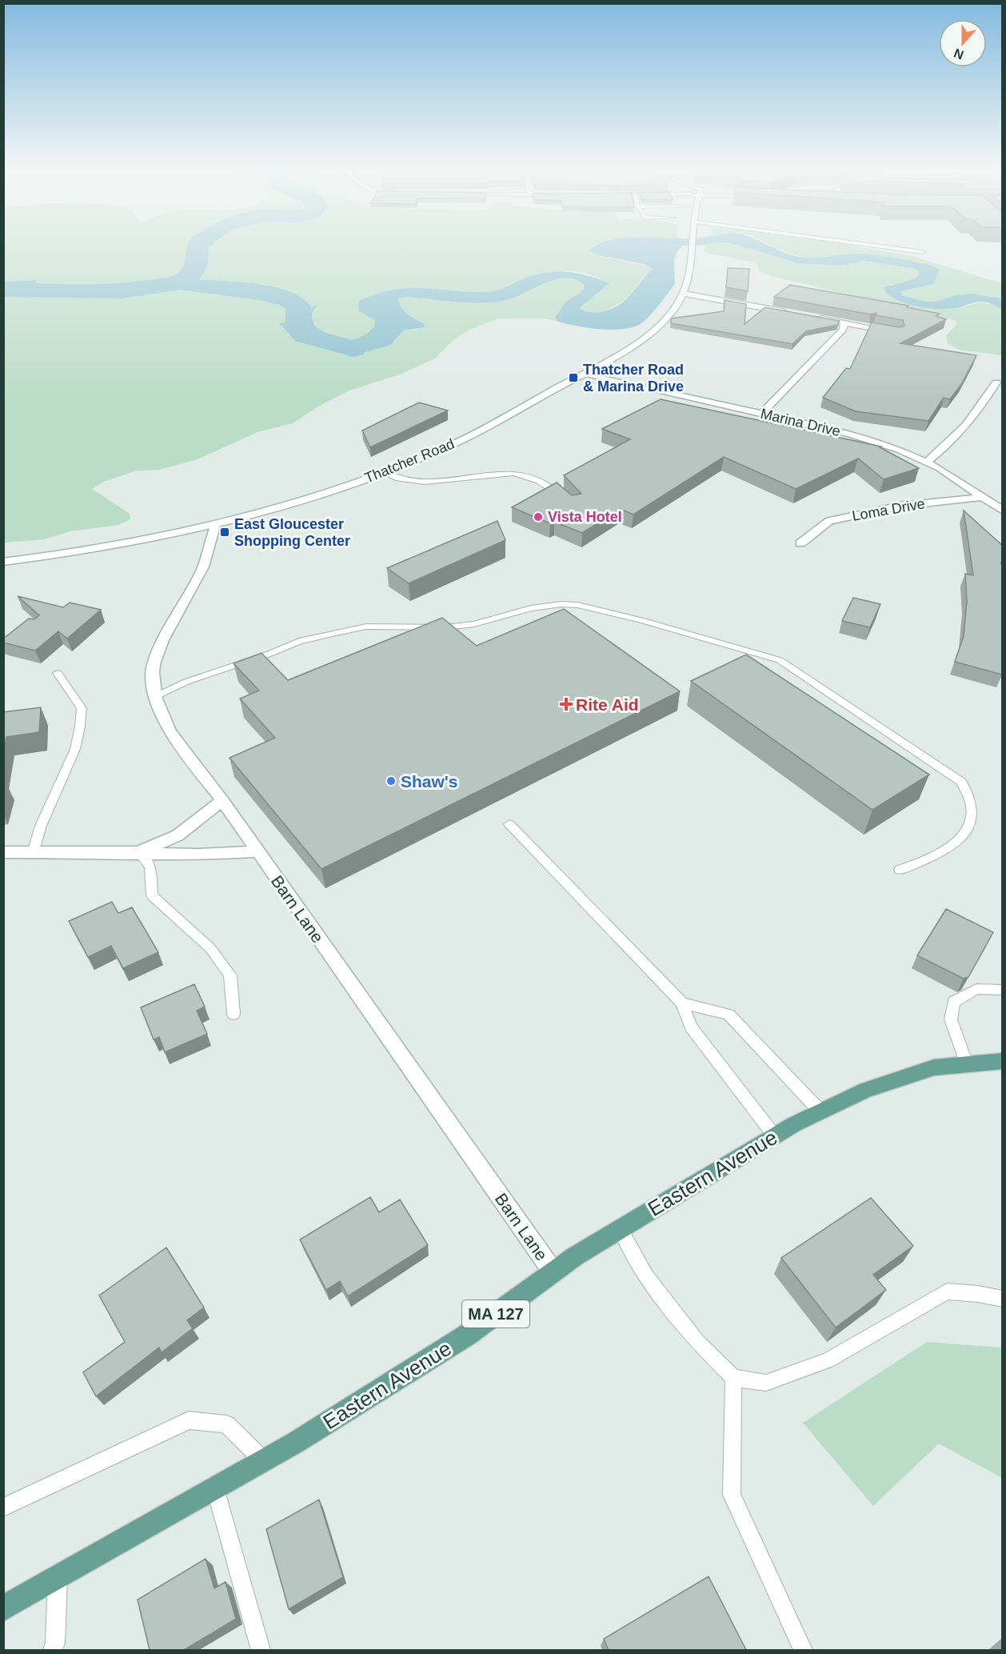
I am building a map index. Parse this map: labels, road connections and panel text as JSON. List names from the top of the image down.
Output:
{
  "streets": {
    "main road": ["Eastern Avenue", "MA 127"],
    "street": [
      "Marina Drive",
      "Thatcher Road",
      "Loma Drive",
      "Barn Lane"
    ]
  },
  "crossings": [
    ["Marina Drive", "Thatcher Road"],
    ["Marina Drive", "Loma Drive"],
    ["Thatcher Road", "Barn Lane"],
    ["Barn Lane", "Eastern Avenue"]
  ],
  "places": {
    "transit": ["Thatcher Road & Marina Drive", "East Gloucester Shopping Center"],
    "other": ["Vista Hotel", "Shaw's"],
    "health": ["Rite Aid"]
  },
  "north": "bottom"
}
